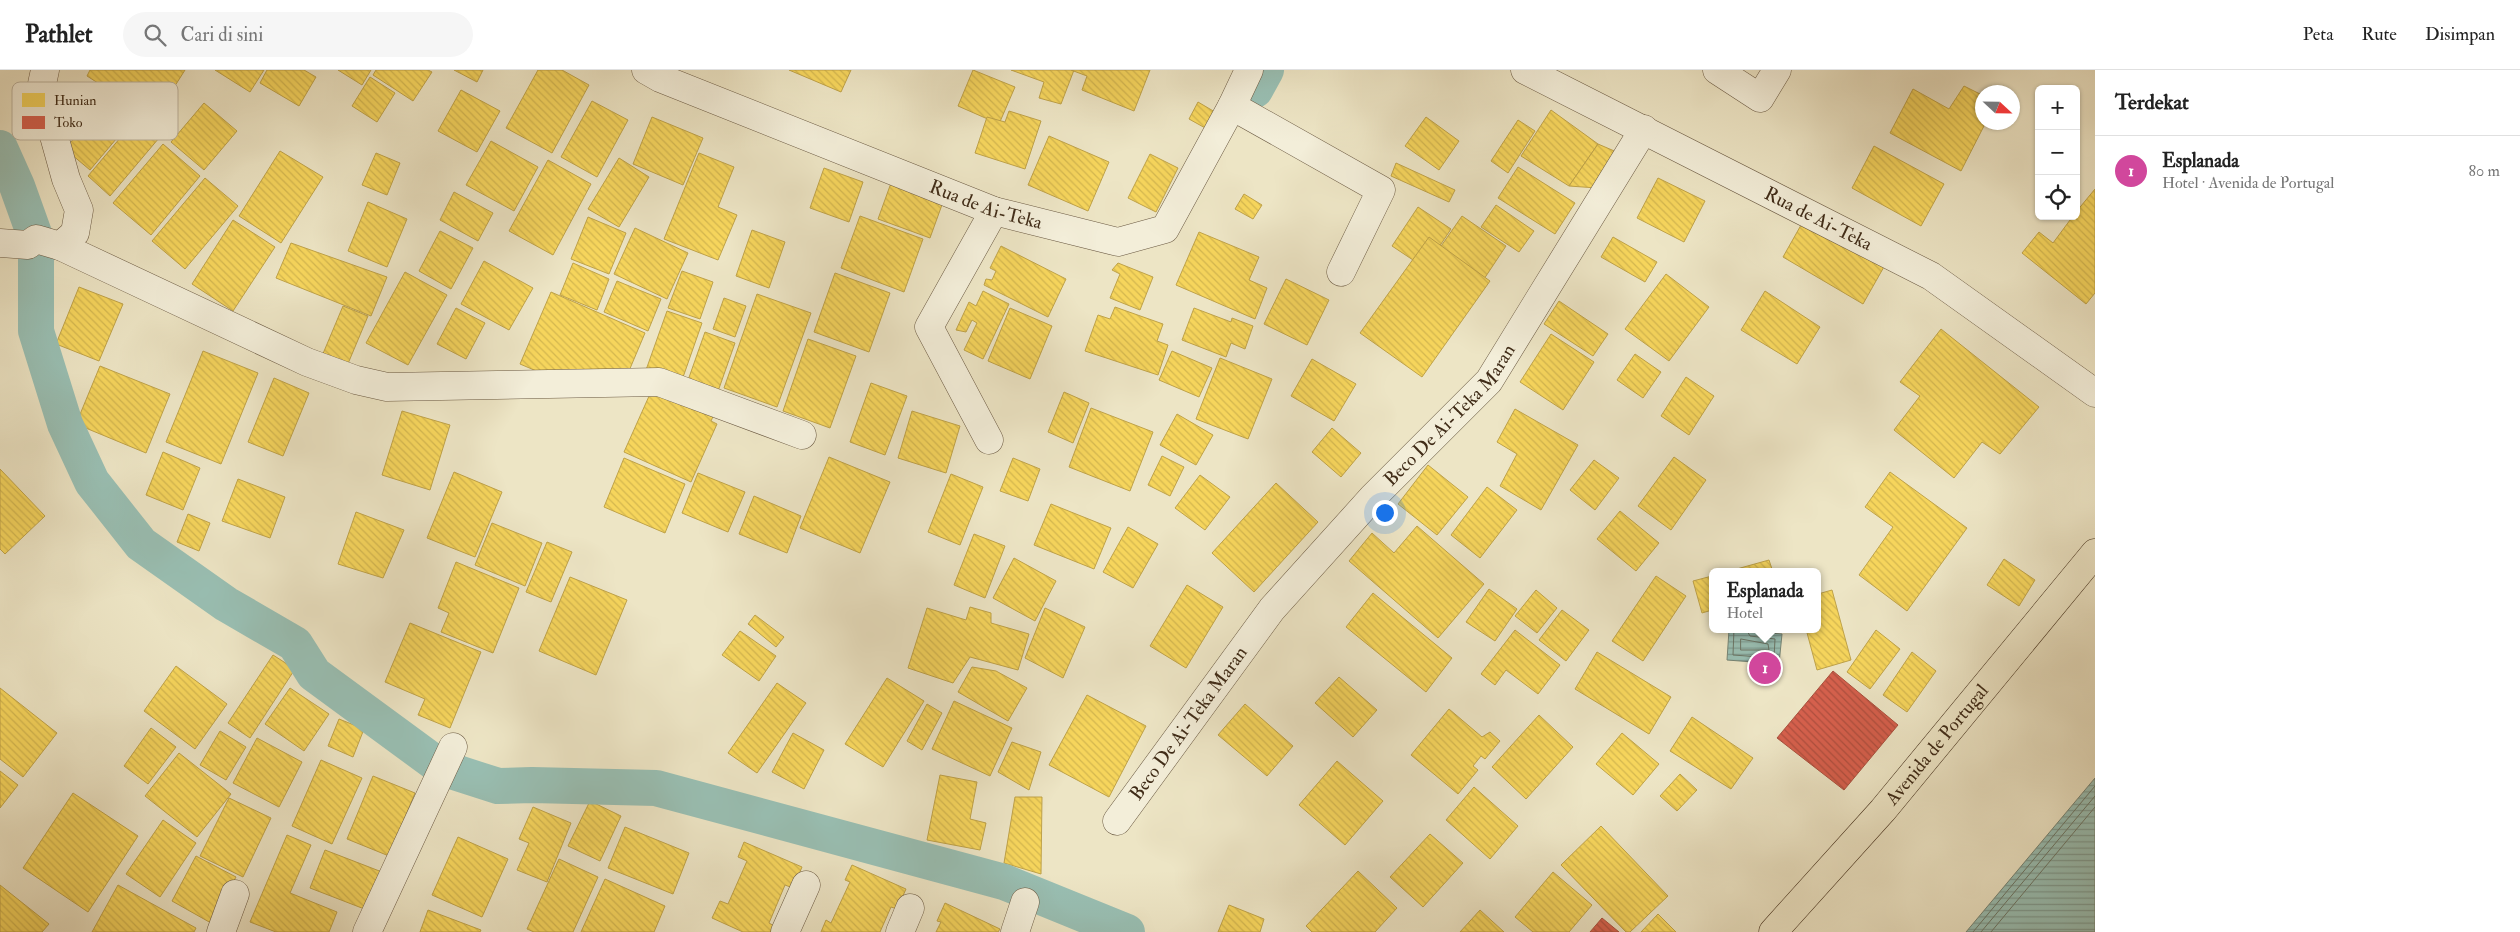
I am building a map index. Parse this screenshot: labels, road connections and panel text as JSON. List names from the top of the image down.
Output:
{
  "streets": {
    "main road": ["Avenida de Portugal"],
    "street": ["Rua de Ai-Teka", "Beco De Ai-Teka Maran"]
  },
  "crossings": [
    ["Rua de Ai-Teka", "Beco De Ai-Teka Maran"]
  ],
  "legend": ["Hunian", "Toko"],
  "north": "right",
  "page": {
    "header": "Pathlet",
    "search": "Cari di sini",
    "nav": ["Peta", "Rute", "Disimpan"],
    "heading": "Terdekat",
    "map_buttons": ["+", "−"],
    "list": [
      {
        "mark": "1",
        "name": "Esplanada",
        "note": "Hotel · Avenida de Portugal",
        "value": "80 m"
      }
    ],
    "popup": ["Esplanada", "Hotel"],
    "pins": "1"
  }
}
